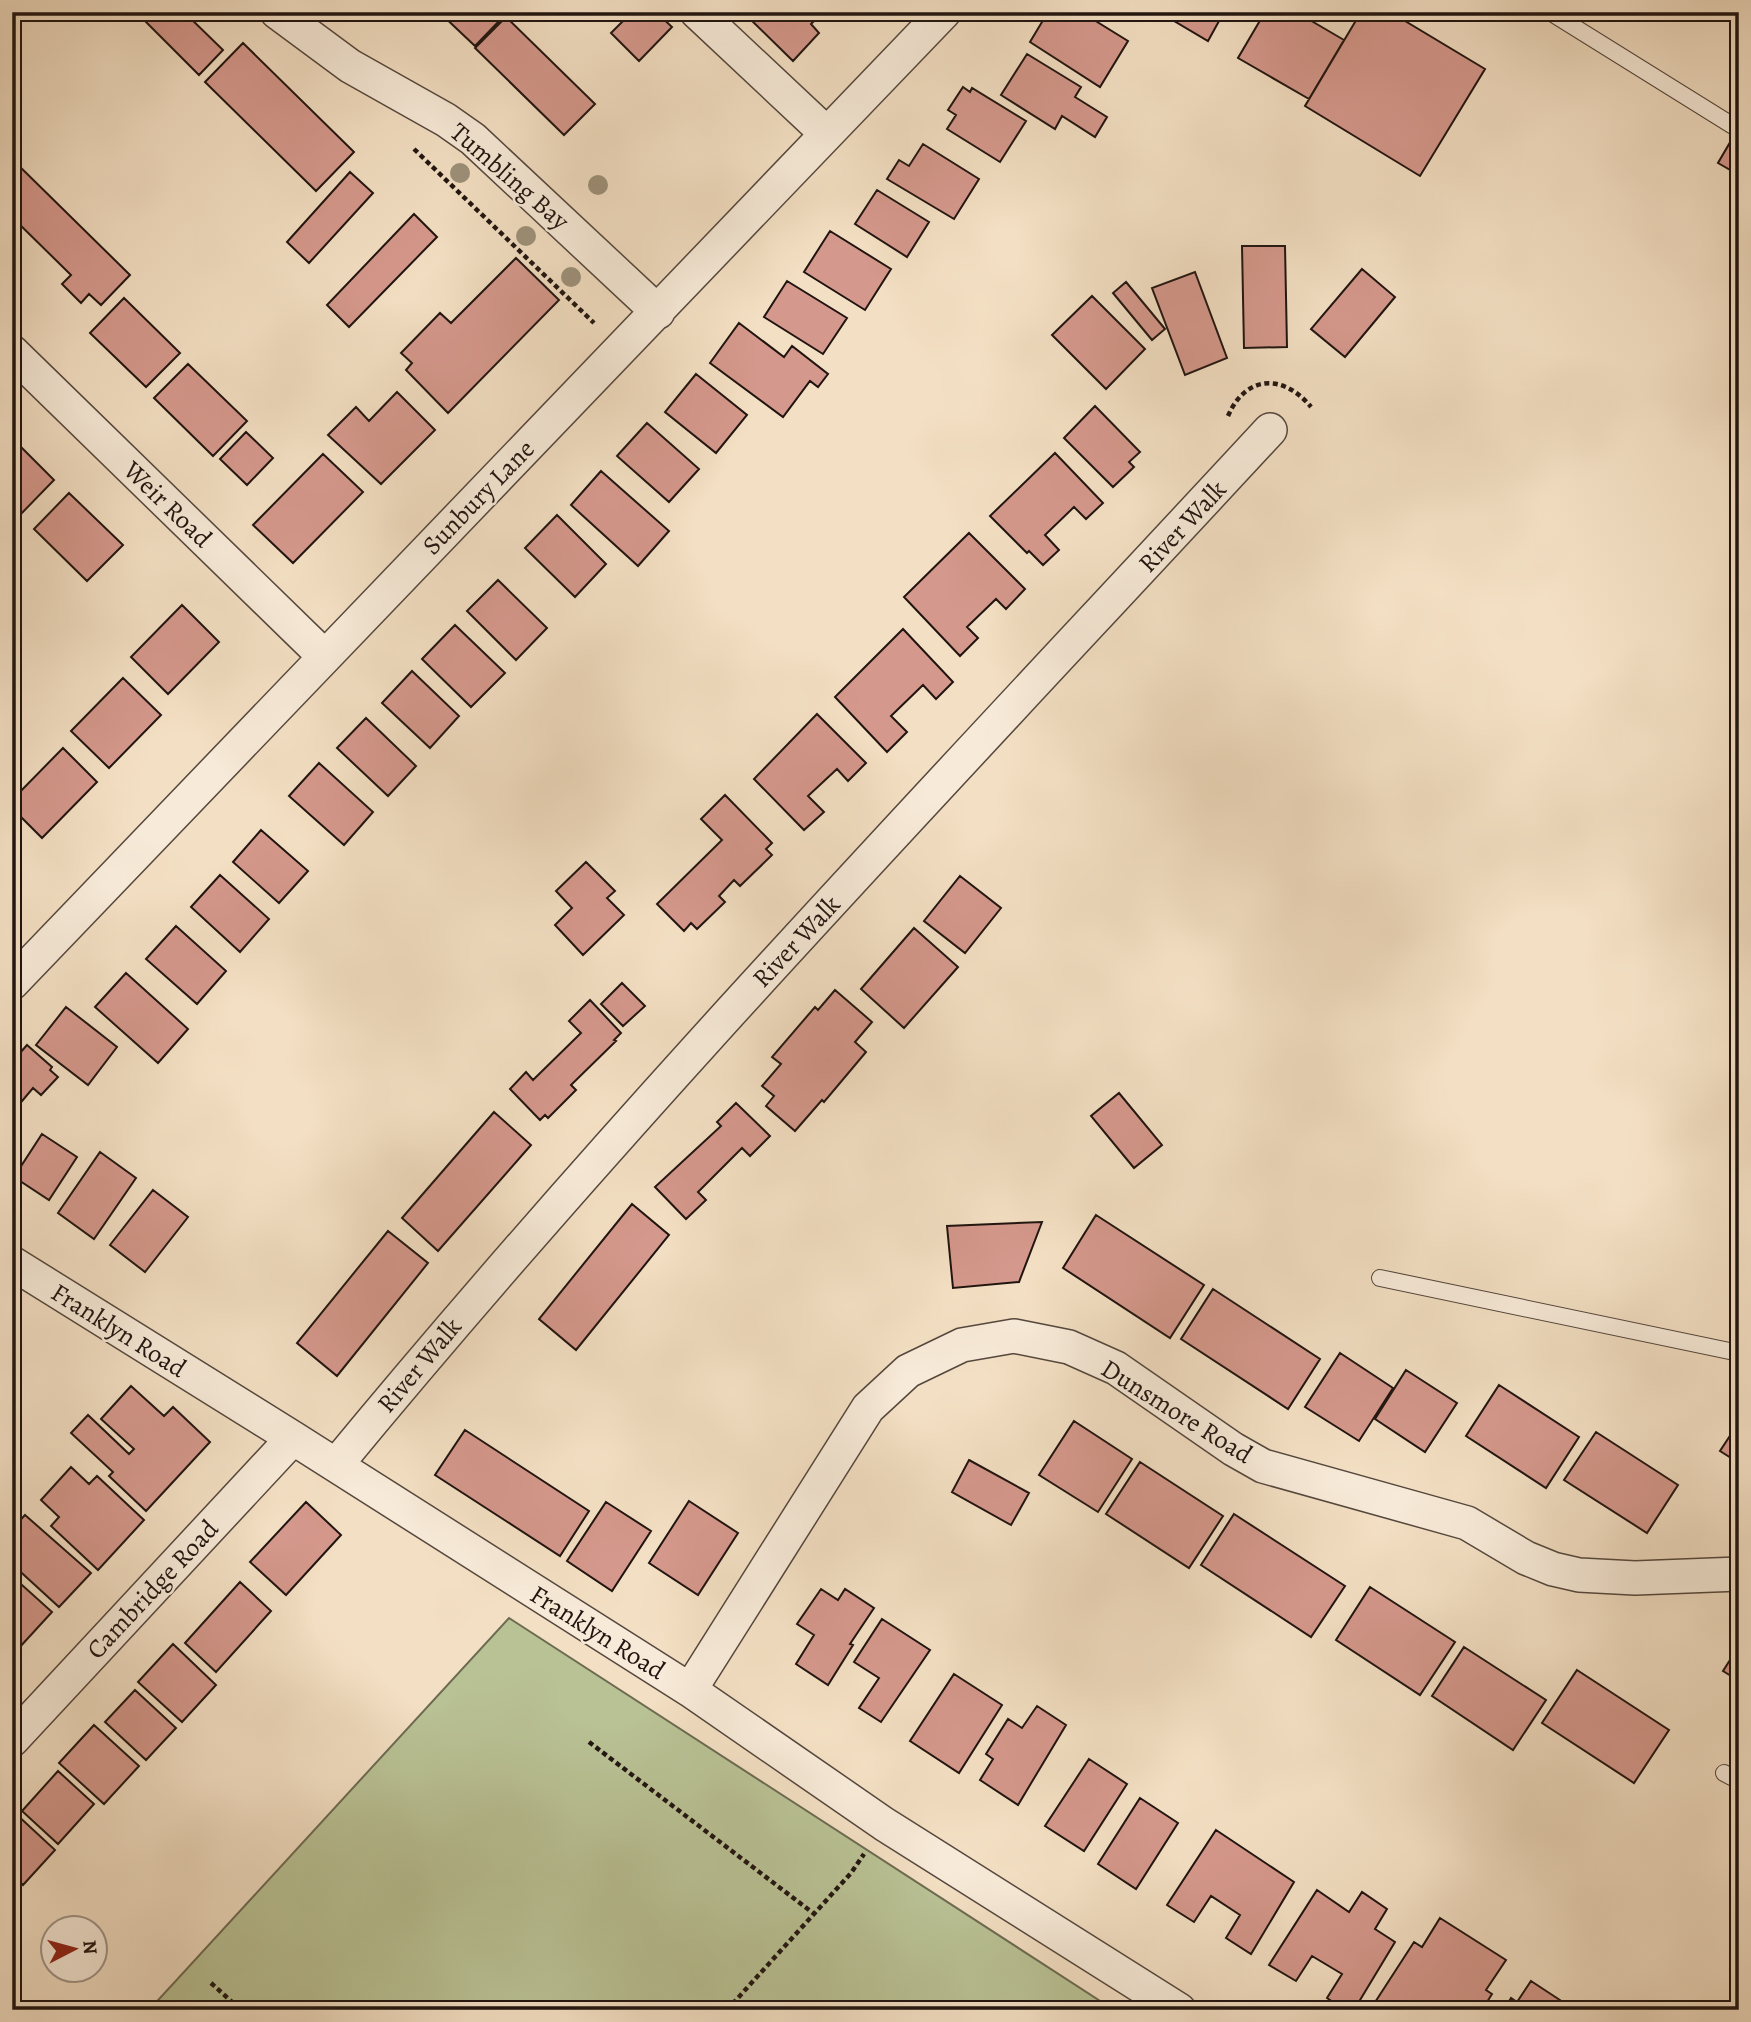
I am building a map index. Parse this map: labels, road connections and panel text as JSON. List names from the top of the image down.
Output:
{
  "streets": {
    "street": [
      "Tumbling Bay",
      "Sunbury Lane",
      "Weir Road",
      "River Walk",
      "Franklyn Road",
      "Dunsmore Road",
      "Cambridge Road"
    ]
  },
  "crossings": [
    ["Tumbling Bay", "Sunbury Lane"],
    ["Sunbury Lane", "Weir Road"],
    ["River Walk", "Franklyn Road"],
    ["Franklyn Road", "Dunsmore Road"],
    ["Franklyn Road", "Cambridge Road"]
  ],
  "north": "right"
}
